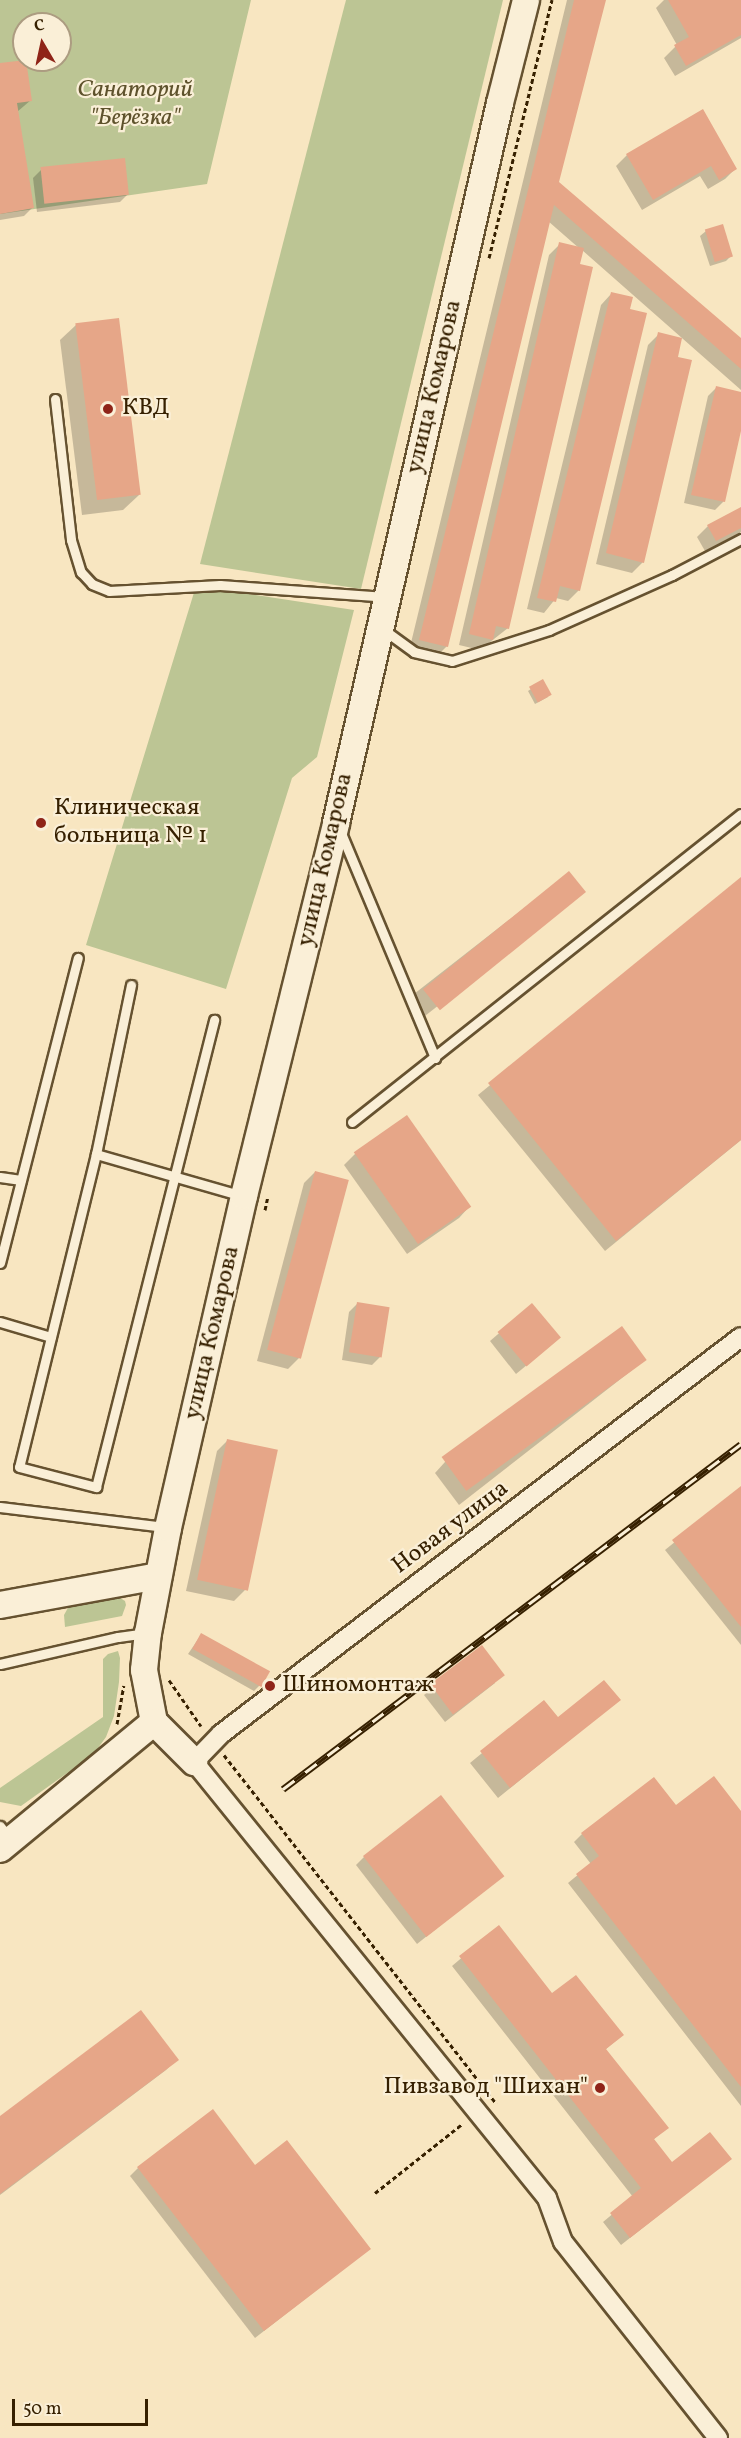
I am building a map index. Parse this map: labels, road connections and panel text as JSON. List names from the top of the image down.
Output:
{
  "streets": {
    "street": ["улица Комарова", "Новая улица"]
  },
  "parks": ["Санаторий \"Берёзка\""],
  "places": [
    "КВД",
    "Клиническая больница № 1",
    "Шиномонтаж",
    "Пивзавод \"Шихан\""
  ],
  "scale_bar": "50 m",
  "north": "top"
}
